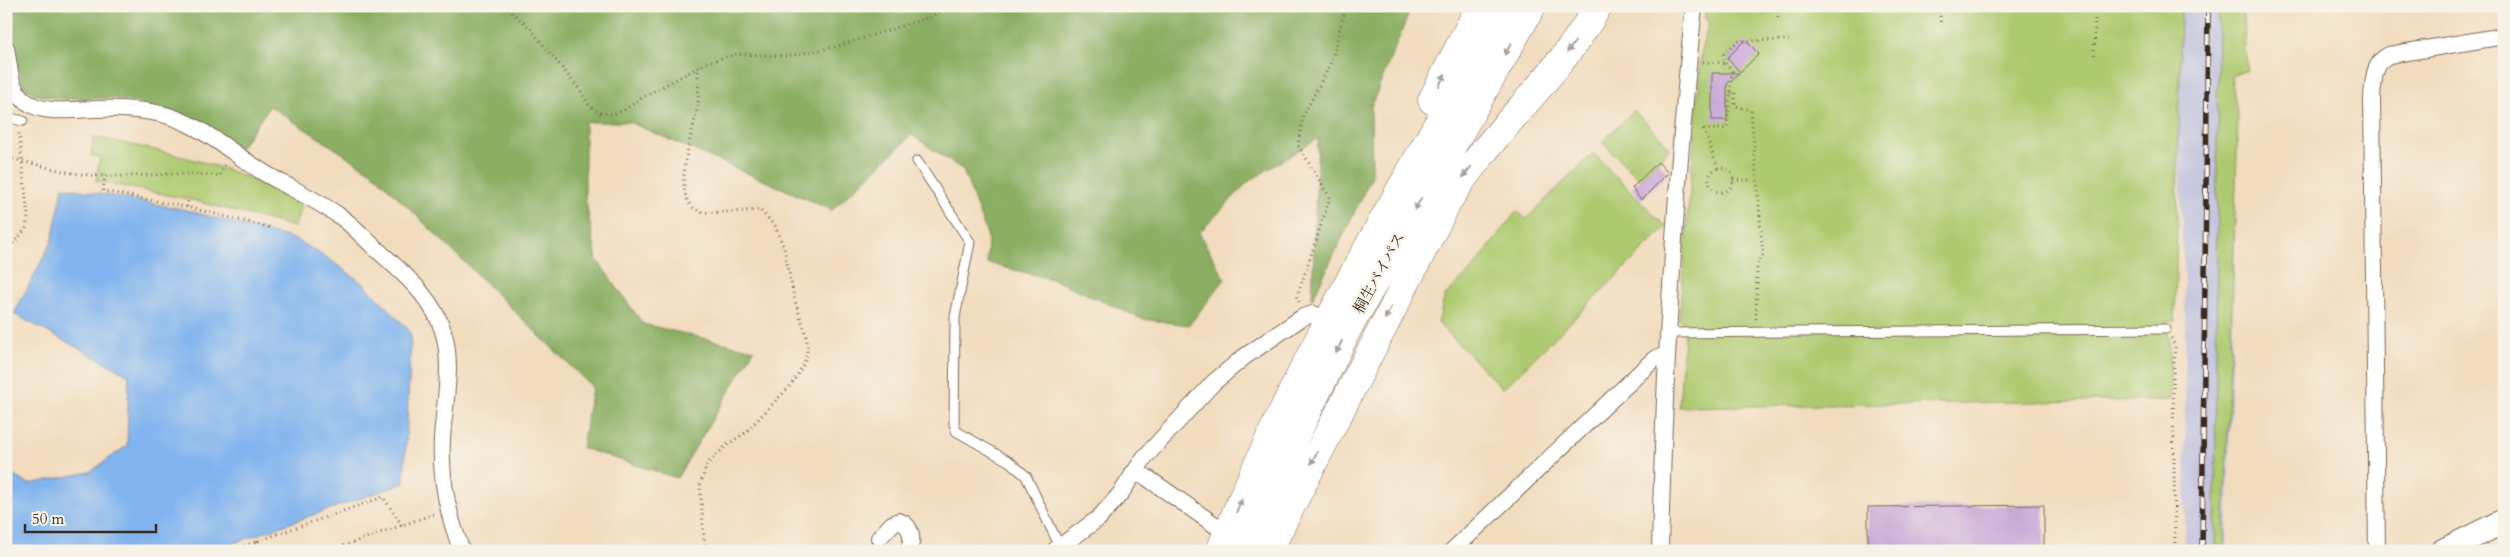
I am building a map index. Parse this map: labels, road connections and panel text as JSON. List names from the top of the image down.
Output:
{
  "streets": {
    "highway": ["桐生バイパス"]
  },
  "scale_bar": "50 m"
}
